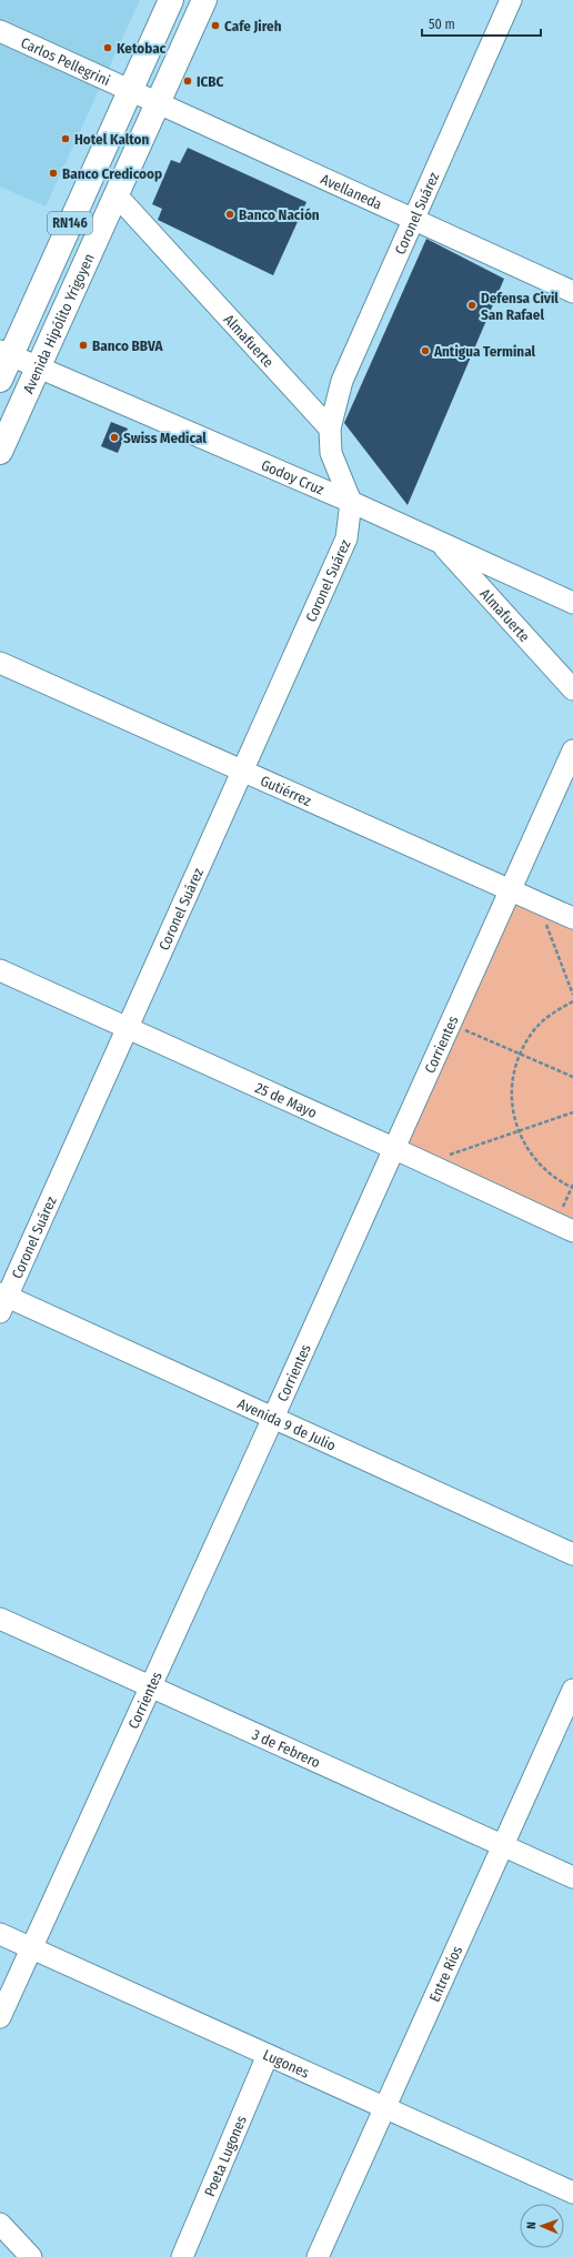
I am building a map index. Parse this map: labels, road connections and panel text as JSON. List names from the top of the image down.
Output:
{
  "streets": {
    "highway": ["RN146", "Avenida Hipólito Yrigoyen"],
    "street": [
      "Carlos Pellegrini",
      "Avellaneda",
      "Coronel Suárez",
      "Almafuerte",
      "Godoy Cruz",
      "Gutiérrez",
      "Corrientes",
      "25 de Mayo",
      "Avenida 9 de Julio",
      "3 de Febrero",
      "Entre Ríos",
      "Lugones",
      "Poeta Lugones"
    ]
  },
  "crossings": [
    ["Carlos Pellegrini", "Avellaneda"],
    ["Carlos Pellegrini", "Avenida Hipólito Yrigoyen"],
    ["Avellaneda", "Coronel Suárez"],
    ["Avellaneda", "Avenida Hipólito Yrigoyen"],
    ["Coronel Suárez", "Almafuerte"],
    ["Coronel Suárez", "Godoy Cruz"],
    ["Coronel Suárez", "Gutiérrez"],
    ["Coronel Suárez", "25 de Mayo"],
    ["Coronel Suárez", "Avenida 9 de Julio"],
    ["Avenida Hipólito Yrigoyen", "Almafuerte"],
    ["Avenida Hipólito Yrigoyen", "Godoy Cruz"],
    ["Almafuerte", "Godoy Cruz"],
    ["Gutiérrez", "Corrientes"],
    ["Corrientes", "25 de Mayo"],
    ["Corrientes", "Avenida 9 de Julio"],
    ["Corrientes", "3 de Febrero"],
    ["Corrientes", "Lugones"],
    ["3 de Febrero", "Entre Ríos"],
    ["Entre Ríos", "Lugones"],
    ["Lugones", "Poeta Lugones"]
  ],
  "places": [
    "Cafe Jireh",
    "Ketobac",
    "ICBC",
    "Hotel Kalton",
    "Banco Credicoop",
    "Banco Nación",
    "Defensa Civil San Rafael",
    "Banco BBVA",
    "Antigua Terminal",
    "Swiss Medical"
  ],
  "scale_bar": "50 m",
  "north": "left"
}
